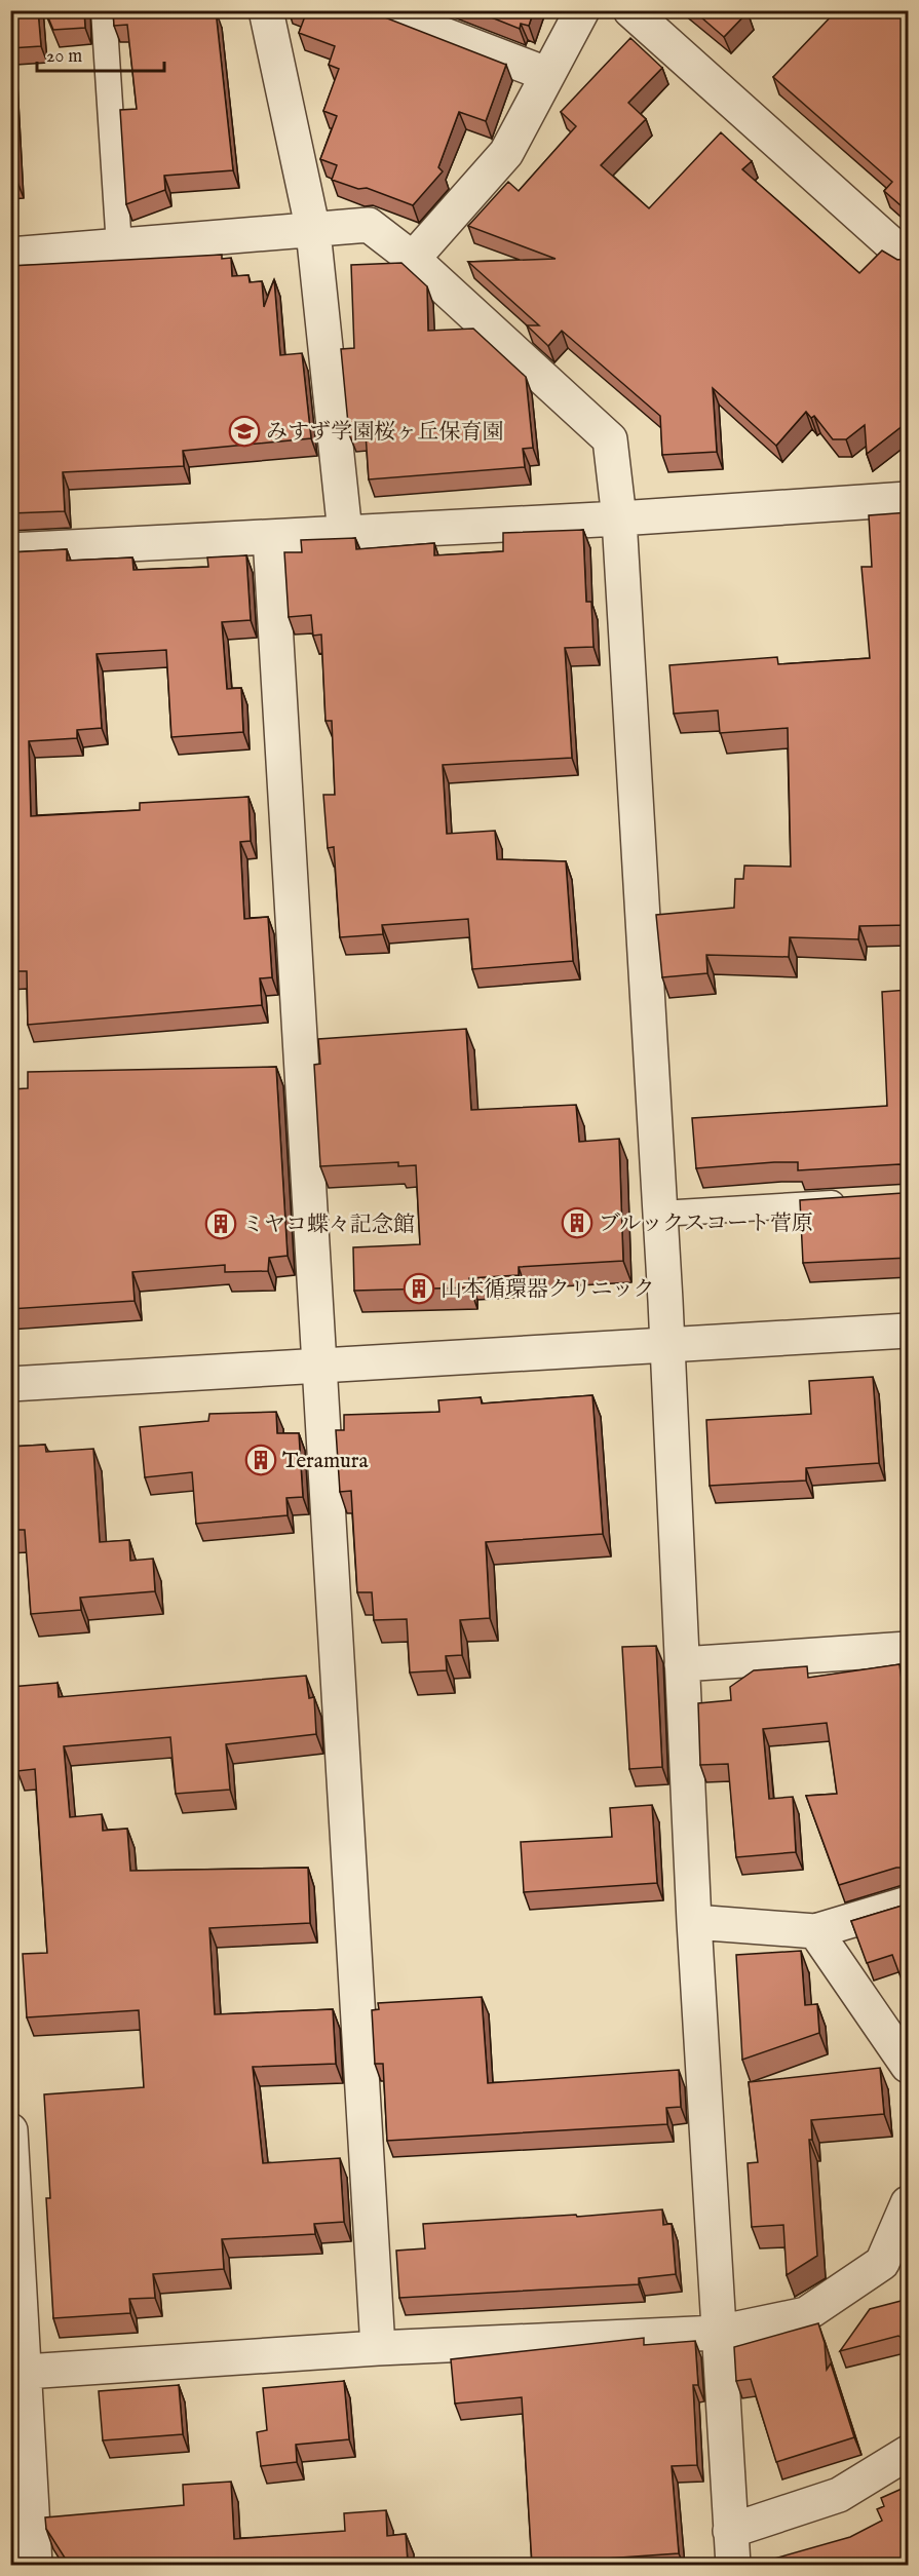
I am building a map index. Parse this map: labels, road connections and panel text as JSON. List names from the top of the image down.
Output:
{
  "places": {
    "school or university": ["みすず学園桜ヶ丘保育園"],
    "building": [
      "ブルックスコート菅原",
      "ミヤコ蝶々記念館",
      "山本循環器クリニック",
      "Teramura"
    ]
  },
  "scale_bar": "20 m"
}
